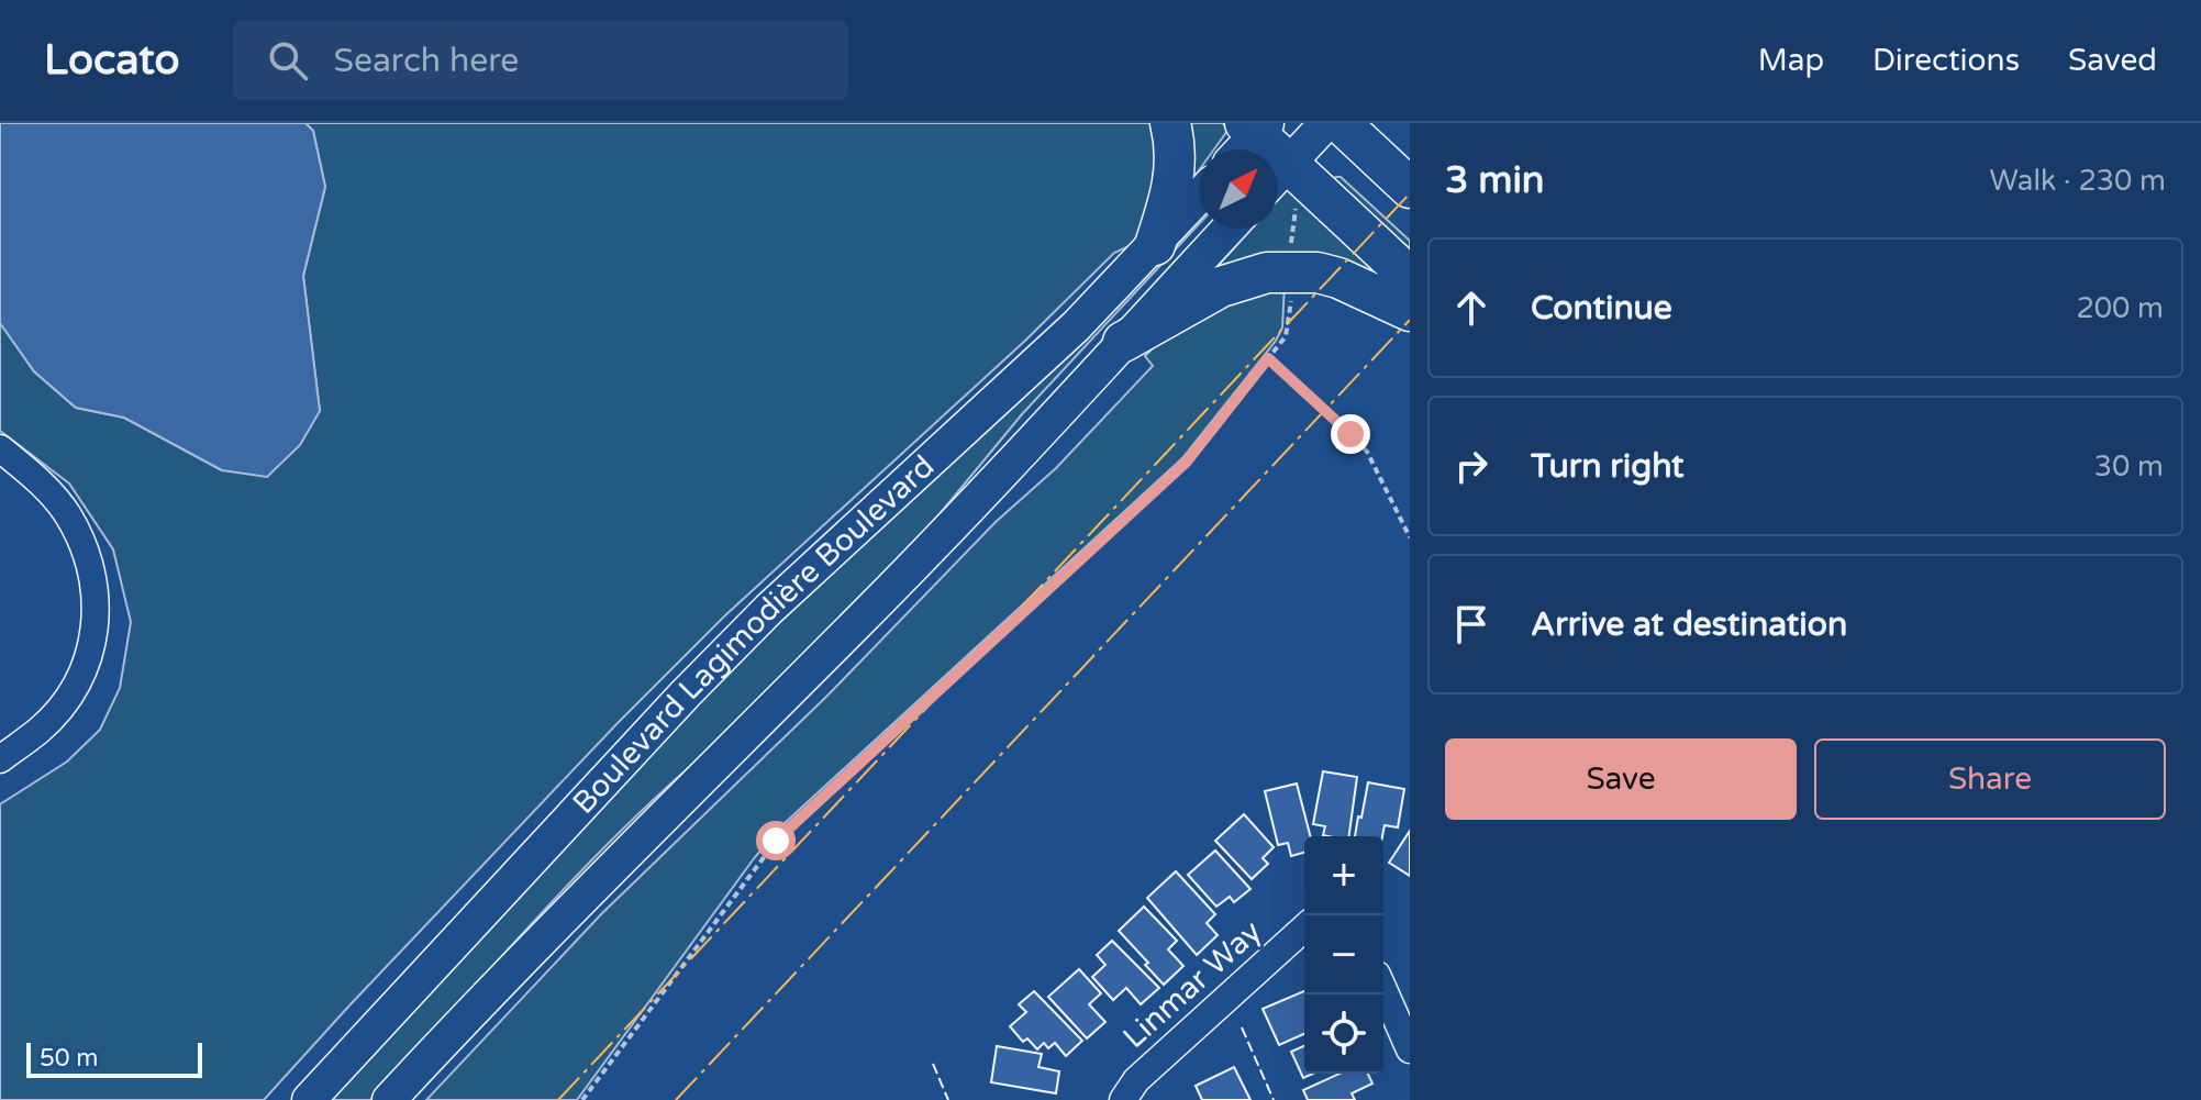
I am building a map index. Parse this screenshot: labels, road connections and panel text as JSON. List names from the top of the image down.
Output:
{
  "streets": {
    "main road": ["Boulevard Lagimodière Boulevard"],
    "street": ["Linmar Way"]
  },
  "scale_bar": "50 m",
  "north": "top right",
  "page": {
    "header": "Locato",
    "search": "Search here",
    "nav": ["Map", "Directions", "Saved"],
    "heading": ["3 min", "Walk · 230 m"],
    "list": [
      ["Continue", "200 m"],
      ["Turn right", "30 m"],
      "Arrive at destination"
    ],
    "buttons": ["Save", "Share"],
    "map_buttons": ["+", "−"],
    "scale": "50 m"
  }
}
